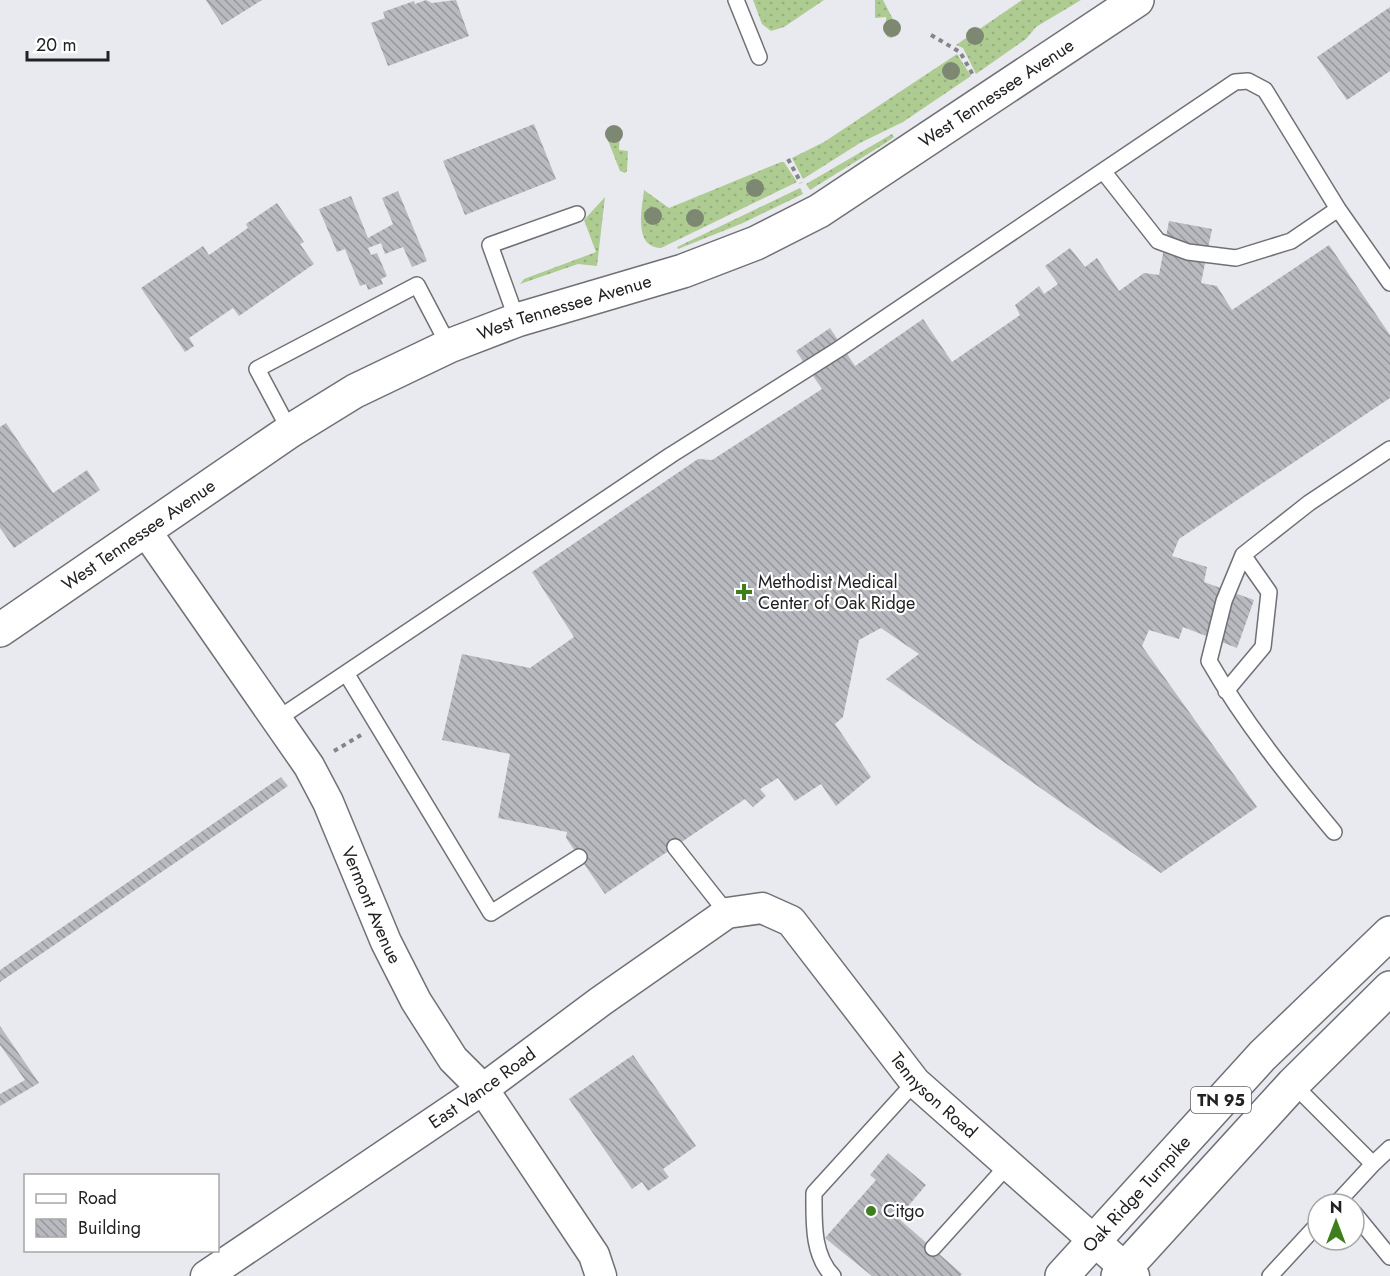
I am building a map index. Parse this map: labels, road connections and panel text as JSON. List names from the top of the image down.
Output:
{
  "streets": {
    "main road": ["West Tennessee Avenue", "TN 95", "Oak Ridge Turnpike"],
    "street": ["Vermont Avenue", "East Vance Road", "Tennyson Road"]
  },
  "crossings": [
    ["West Tennessee Avenue", "Vermont Avenue"],
    ["Vermont Avenue", "East Vance Road"],
    ["East Vance Road", "Tennyson Road"],
    ["Tennyson Road", "TN 95"],
    ["Tennyson Road", "Oak Ridge Turnpike"]
  ],
  "places": {
    "health": ["Methodist Medical Center of Oak Ridge"],
    "other": ["Citgo"]
  },
  "legend": ["Road", "Building"],
  "scale_bar": "20 m",
  "north": "top"
}
